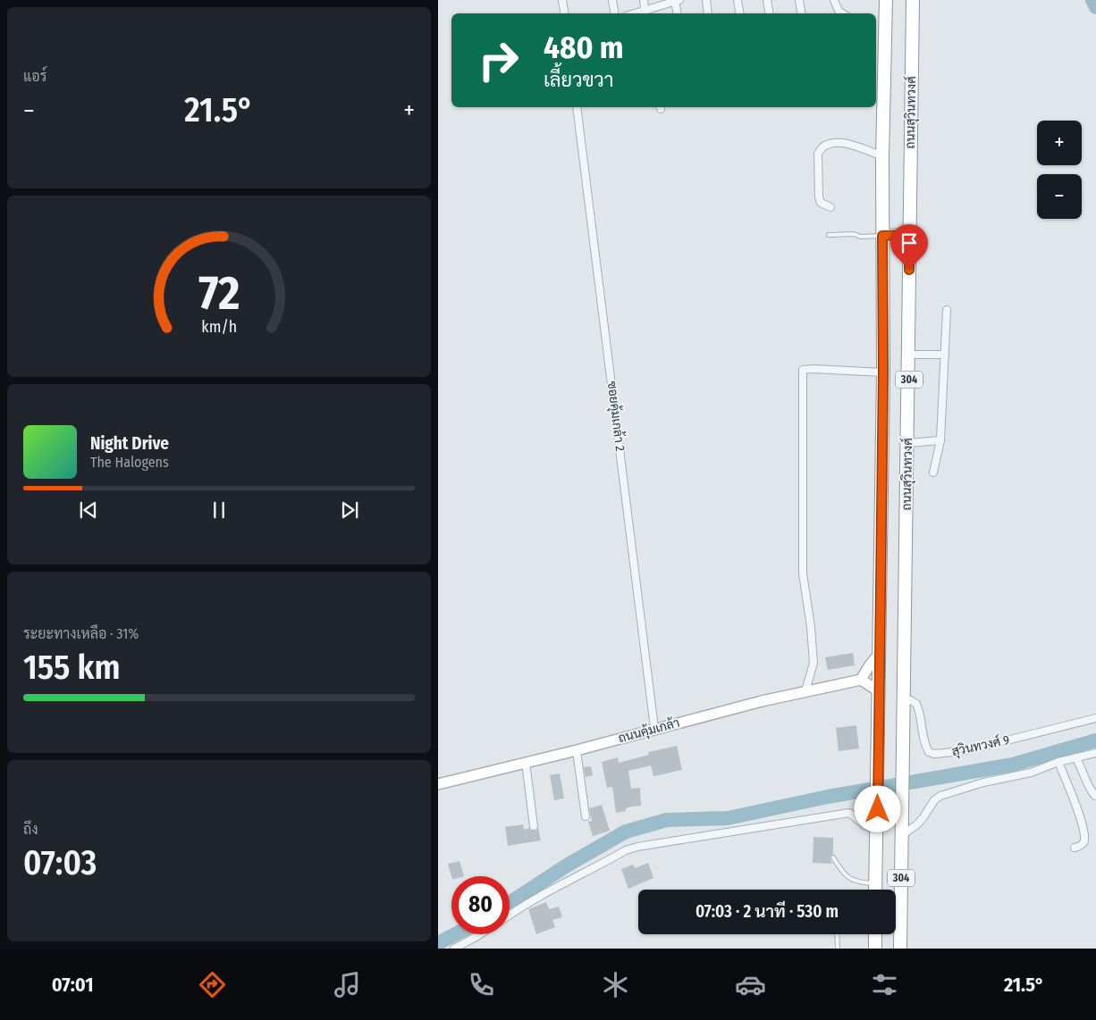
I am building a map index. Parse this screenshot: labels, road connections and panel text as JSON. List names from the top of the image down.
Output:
{
  "streets": {
    "highway": ["ถนนสุวินทวงศ์", "304"],
    "main road": ["ถนนคุ้มเกล้า"],
    "street": ["ซอยคุ้มเกล้า 2", "สุวินทวงศ์ 9"]
  },
  "crossings": [
    ["ถนนสุวินทวงศ์", "สุวินทวงศ์ 9"],
    ["ซอยคุ้มเกล้า 2", "ถนนคุ้มเกล้า"]
  ],
  "page": {
    "tile": [
      "แอร์",
      ["ระยะทางเหลือ · 31%", "155 km"],
      ["ถึง", "07:03"]
    ],
    "turn": ["480 m", "เลี้ยวขวา"],
    "heat": ["−", "21.5°", "+"],
    "map_buttons": ["+", "−"],
    "song": ["Night Drive", "The Halogens"],
    "limit": "80",
    "trip": "07:03 · 2 นาที · 530 m",
    "tabs": ["07:01", "21.5°"],
    "gauge": ["72", "km/h"]
  }
}
